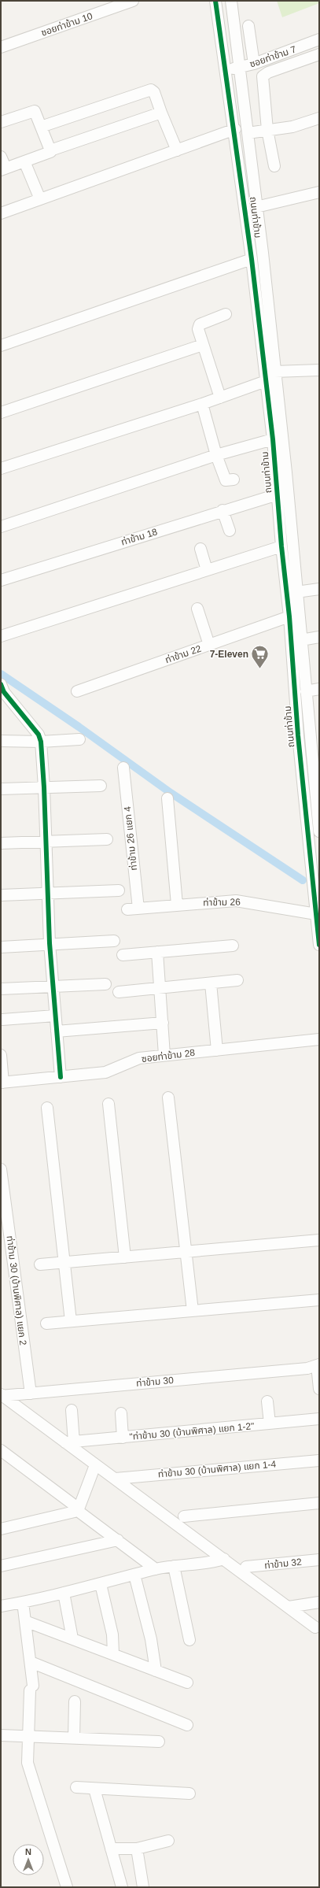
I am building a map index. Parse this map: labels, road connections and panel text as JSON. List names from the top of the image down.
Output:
{
  "streets": {
    "street": [
      "ซอยท่าข้าม 10",
      "ซอยท่าข้าม 7",
      "ถนนท่าข้าม",
      "ท่าข้าม 18",
      "ท่าข้าม 22",
      "ท่าข้าม 26 แยก 4",
      "ท่าข้าม 26",
      "ซอยท่าข้าม 28",
      "ท่าข้าม 30 (บ้านพิศาล) แยก 2",
      "ท่าข้าม 30",
      "\"ท่าข้าม 30 (บ้านพิศาล) แยก 1-2\"",
      "ท่าข้าม 30 (บ้านพิศาล) แยก 1-4",
      "ท่าข้าม 32"
    ]
  },
  "crossings": [
    ["ซอยท่าข้าม 7", "ถนนท่าข้าม"],
    ["ถนนท่าข้าม", "ท่าข้าม 18"],
    ["ถนนท่าข้าม", "ท่าข้าม 22"],
    ["ถนนท่าข้าม", "ท่าข้าม 26"],
    ["ท่าข้าม 26 แยก 4", "ท่าข้าม 26"],
    ["ท่าข้าม 30 (บ้านพิศาล) แยก 2", "ท่าข้าม 30"]
  ],
  "places": {
    "supermarket": ["7-Eleven"]
  },
  "north": "top"
}
